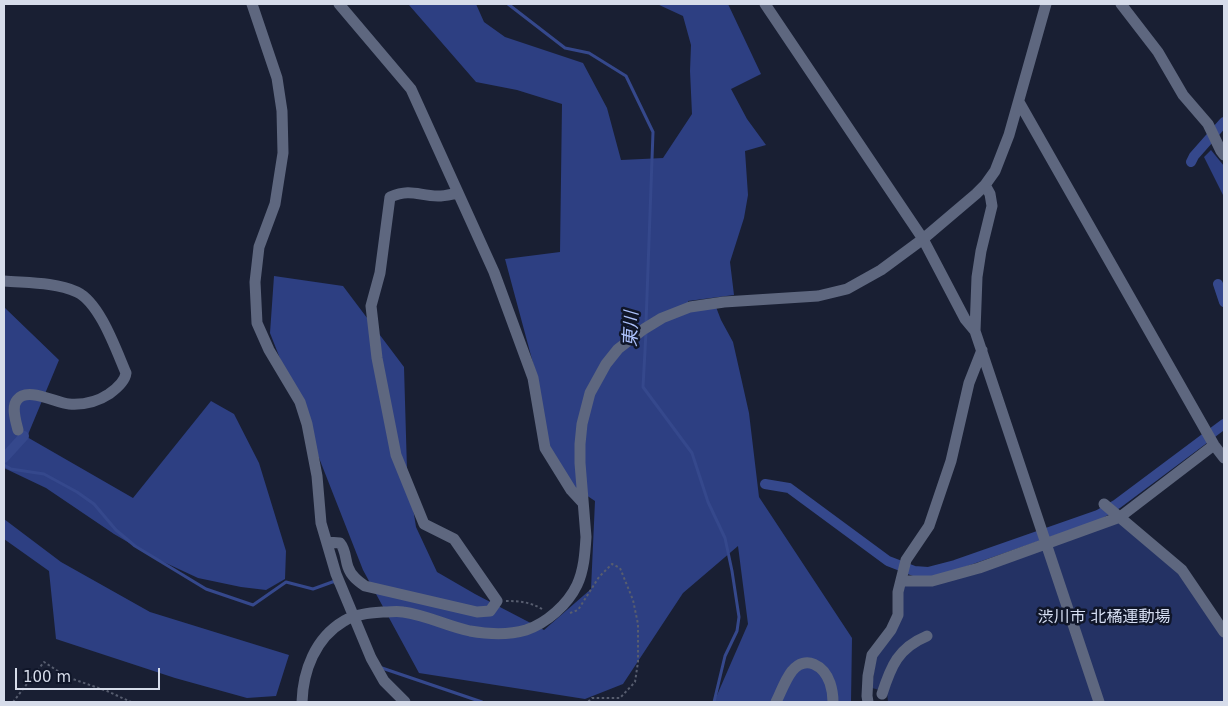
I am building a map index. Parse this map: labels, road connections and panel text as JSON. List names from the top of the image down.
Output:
{
  "water": ["東川"],
  "parks": ["渋川市 北橘運動場"],
  "scale_bar": "100 m"
}
